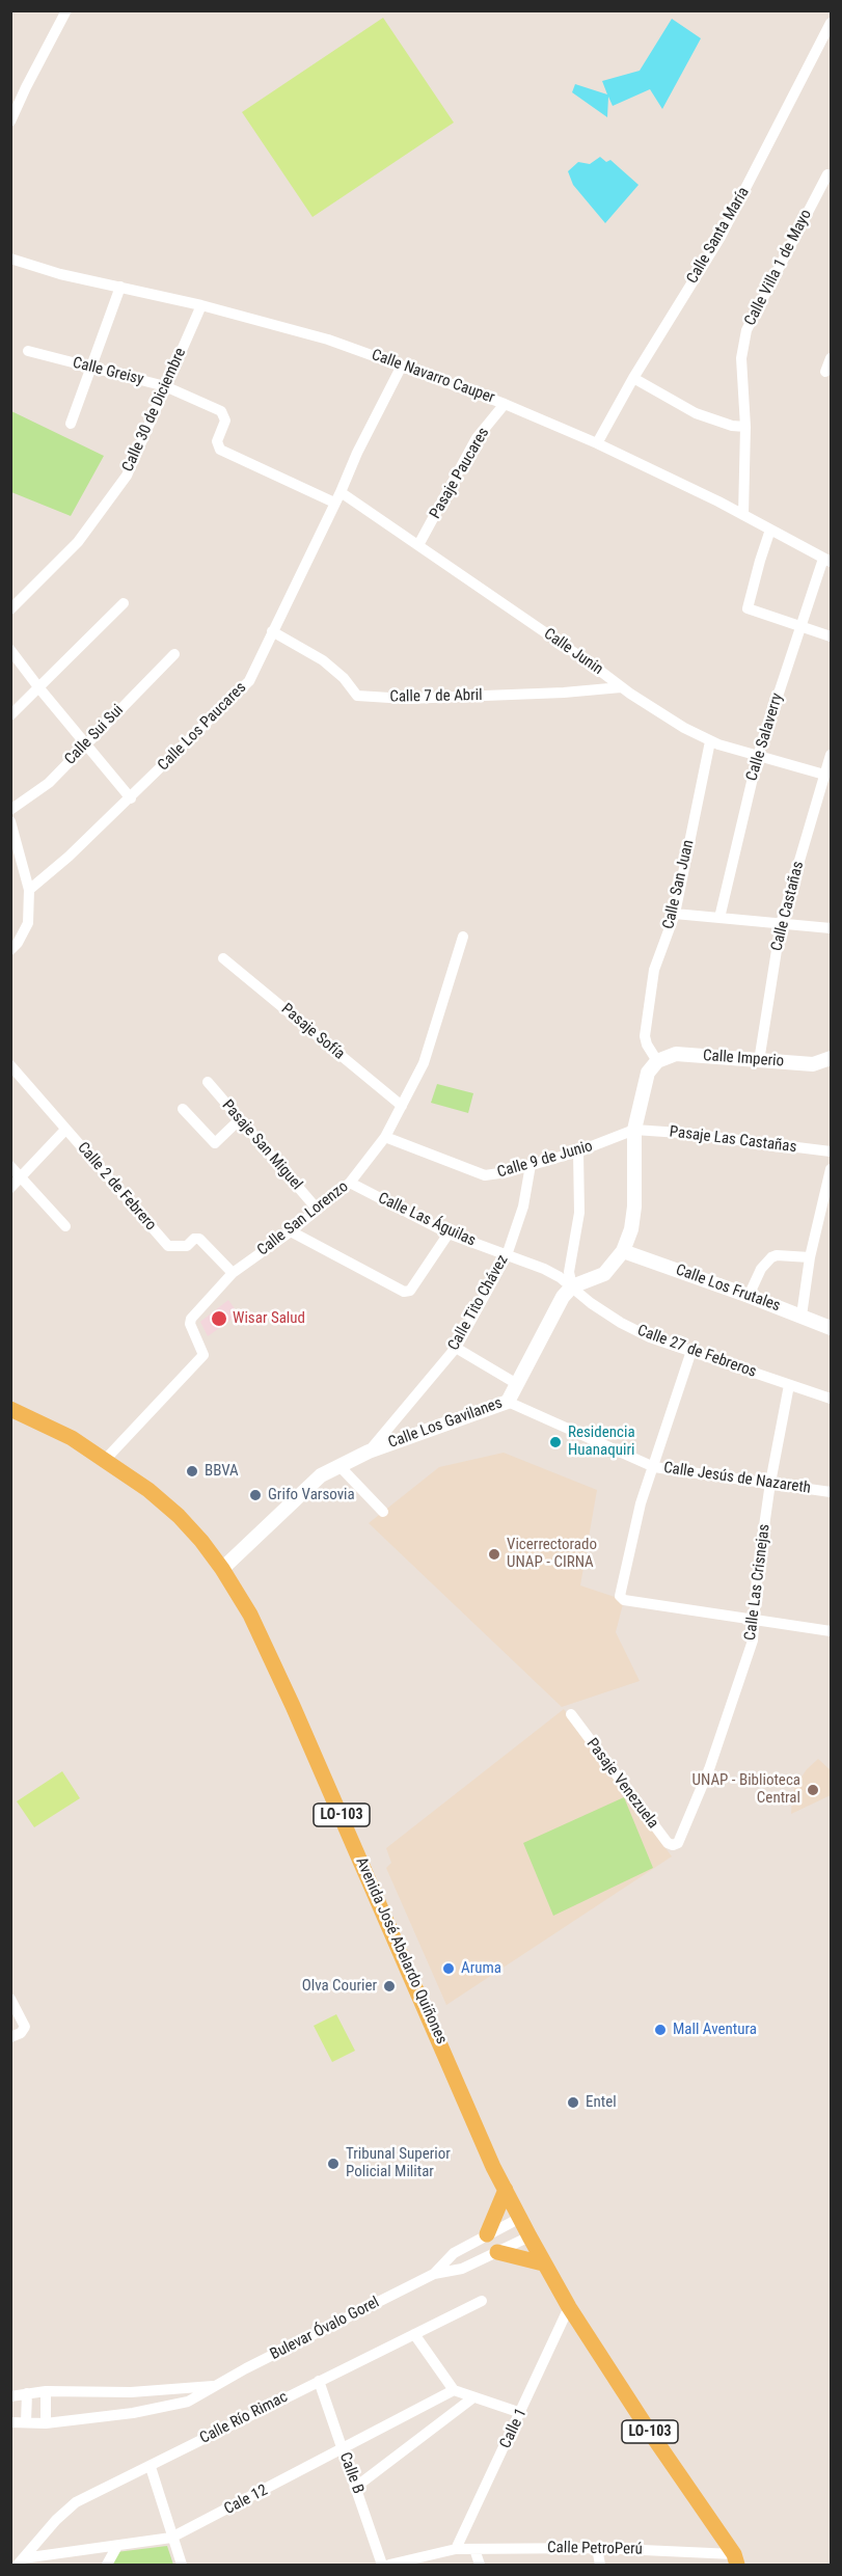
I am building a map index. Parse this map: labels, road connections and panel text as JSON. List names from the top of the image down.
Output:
{
  "streets": {
    "main road": ["LO-103", "Avenida José Abelardo Quiñones"],
    "street": [
      "Calle Santa María",
      "Calle Villa 1 de Mayo",
      "Calle Greisy",
      "Calle Navarro Cauper",
      "Calle 30 de Diciembre",
      "Pasaje Paucares",
      "Calle Junin",
      "Calle 7 de Abril",
      "Calle Los Paucares",
      "Calle Sui Sui",
      "Calle Salaverry",
      "Calle San Juan",
      "Calle Castañas",
      "Pasaje Sofía",
      "Calle Imperio",
      "Pasaje Las Castañas",
      "Pasaje San Miguel",
      "Calle 9 de Junio",
      "Calle 2 de Febrero",
      "Calle San Lorenzo",
      "Calle Las Águilas",
      "Calle Los Frutales",
      "Calle Tito Chávez",
      "Calle 27 de Febreros",
      "Calle Los Gavilanes",
      "Calle Jesús de Nazareth",
      "Calle Las Crisnejas",
      "Pasaje Venezuela",
      "Bulevar Óvalo Gorel",
      "Calle Río Rimac",
      "Calle 1",
      "Calle B",
      "Cale 12",
      "Calle PetroPerú"
    ]
  },
  "crossings": [
    ["Calle Santa María", "Calle Navarro Cauper"],
    ["Calle Villa 1 de Mayo", "Calle Navarro Cauper"],
    ["Calle Greisy", "Calle 30 de Diciembre"],
    ["Calle Greisy", "Calle Los Paucares"],
    ["Calle Navarro Cauper", "Calle 30 de Diciembre"],
    ["Calle Navarro Cauper", "Pasaje Paucares"],
    ["Calle Navarro Cauper", "Calle Los Paucares"],
    ["Calle Navarro Cauper", "Calle Salaverry"],
    ["Pasaje Paucares", "Calle Junin"],
    ["Calle Junin", "Calle 7 de Abril"],
    ["Calle Junin", "Calle Los Paucares"],
    ["Calle Junin", "Calle Salaverry"],
    ["Calle Junin", "Calle San Juan"],
    ["Calle Junin", "Calle Castañas"],
    ["Calle 7 de Abril", "Calle Los Paucares"],
    ["Calle San Juan", "Calle Imperio"],
    ["Calle Castañas", "Calle Imperio"],
    ["Pasaje Sofía", "Calle San Lorenzo"],
    ["Pasaje Las Castañas", "Calle 9 de Junio"],
    ["Pasaje San Miguel", "Calle San Lorenzo"],
    ["Calle 9 de Junio", "Calle San Lorenzo"],
    ["Calle 9 de Junio", "Calle Tito Chávez"],
    ["Calle 2 de Febrero", "Calle San Lorenzo"],
    ["Calle San Lorenzo", "Calle Las Águilas"],
    ["Calle San Lorenzo", "Avenida José Abelardo Quiñones"],
    ["Calle Las Águilas", "Calle Tito Chávez"],
    ["Calle Las Águilas", "Calle 27 de Febreros"],
    ["Calle Las Águilas", "Calle Los Gavilanes"],
    ["Calle Tito Chávez", "Calle Los Gavilanes"],
    ["Calle 27 de Febreros", "Calle Los Gavilanes"],
    ["Calle 27 de Febreros", "Calle Las Crisnejas"],
    ["Calle Los Gavilanes", "Calle Jesús de Nazareth"],
    ["Calle Los Gavilanes", "Avenida José Abelardo Quiñones"],
    ["Calle Jesús de Nazareth", "Calle Las Crisnejas"],
    ["Calle Las Crisnejas", "Pasaje Venezuela"],
    ["Avenida José Abelardo Quiñones", "Bulevar Óvalo Gorel"],
    ["Avenida José Abelardo Quiñones", "Calle 1"],
    ["Avenida José Abelardo Quiñones", "Calle PetroPerú"],
    ["Calle Río Rimac", "Calle B"],
    ["Calle Río Rimac", "Cale 12"],
    ["Calle 1", "Calle PetroPerú"],
    ["Calle B", "Cale 12"]
  ],
  "places": [
    "Wisar Salud",
    "Residencia Huanaquiri",
    "BBVA",
    "Grifo Varsovia",
    "Vicerrectorado UNAP - CIRNA",
    "UNAP - Biblioteca Central",
    "Aruma",
    "Olva Courier",
    "Mall Aventura",
    "Entel",
    "Tribunal Superior Policial Militar"
  ]
}
